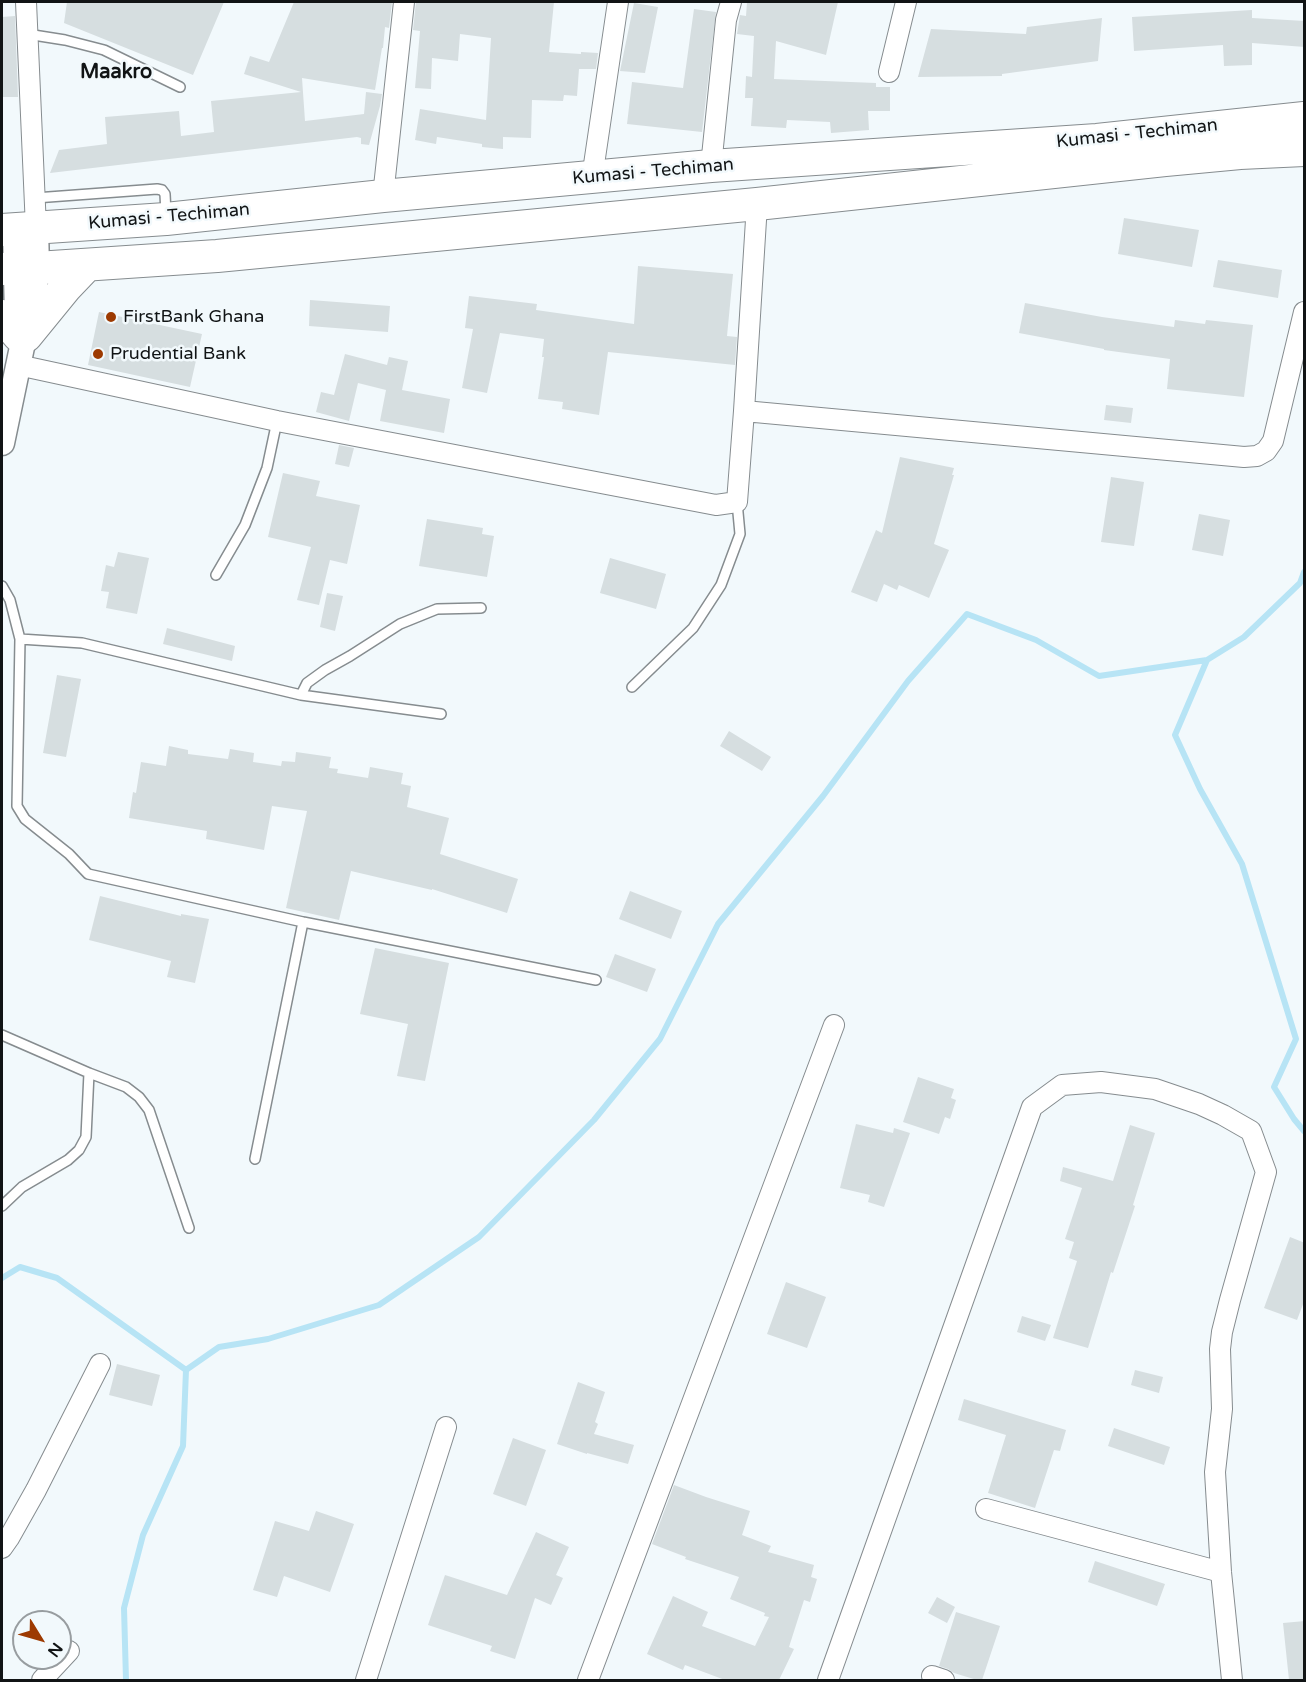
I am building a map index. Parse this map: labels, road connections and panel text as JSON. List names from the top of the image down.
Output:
{
  "streets": {
    "highway": ["Kumasi - Techiman"]
  },
  "districts": ["Maakro"],
  "places": ["FirstBank Ghana", "Prudential Bank"],
  "north": "bottom right"
}
